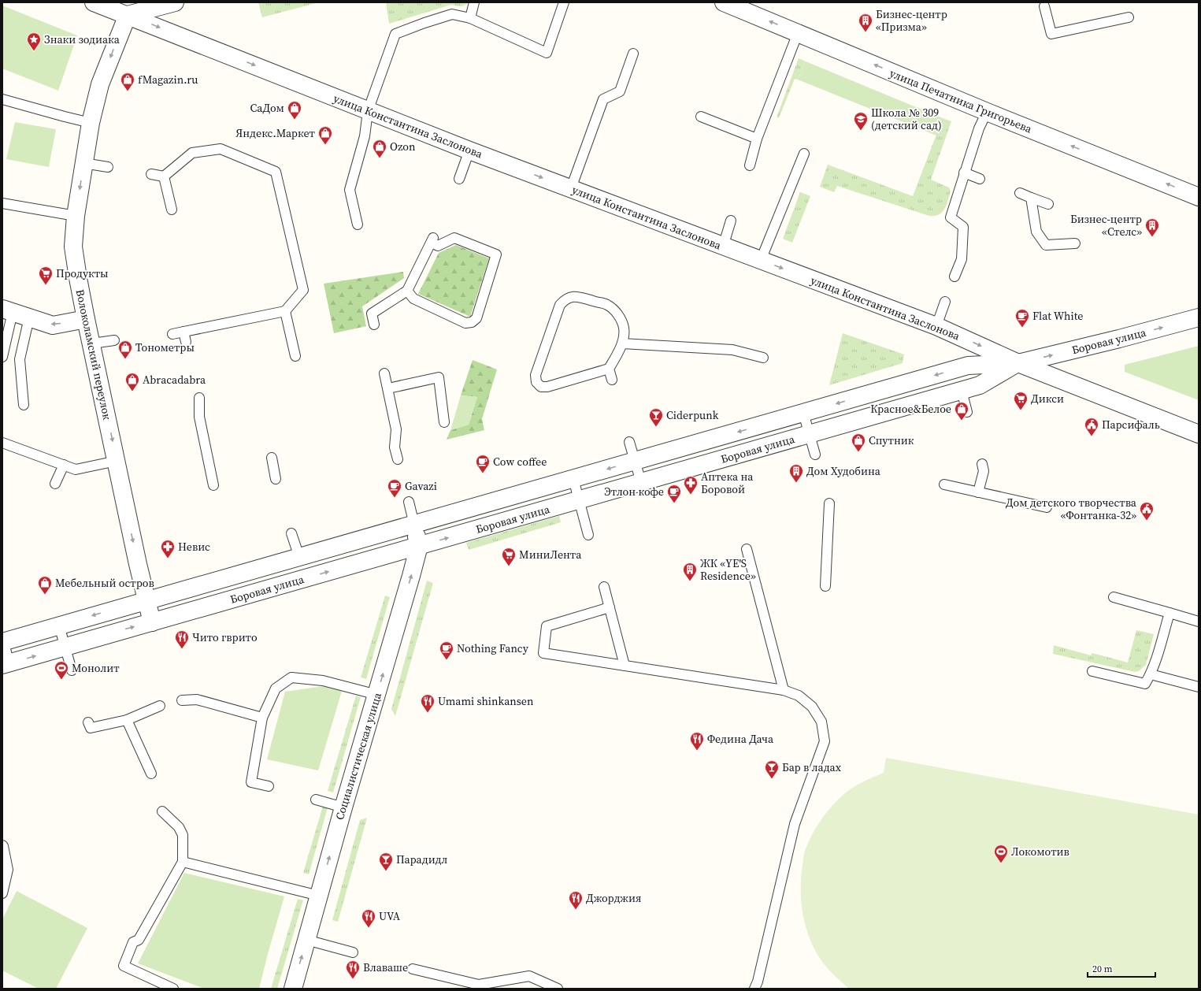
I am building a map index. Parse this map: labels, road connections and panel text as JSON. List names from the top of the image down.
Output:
{
  "streets": {
    "street": [
      "улица Печатника Григорьева",
      "улица Константина Заслонова",
      "Боровая улица",
      "Волоколамский переулок",
      "Социалистическая улица"
    ]
  },
  "crossings": [
    ["улица Константина Заслонова", "Боровая улица"],
    ["улица Константина Заслонова", "Волоколамский переулок"],
    ["Боровая улица", "Волоколамский переулок"],
    ["Боровая улица", "Социалистическая улица"]
  ],
  "one_way": [
    "улица Печатника Григорьева",
    "улица Константина Заслонова",
    "Волоколамский переулок",
    "Социалистическая улица"
  ],
  "places": {
    "building": [
      "Бизнес-центр «Призма»",
      "Бизнес-центр «Стелс»",
      "Дом Худобина",
      "ЖК «YE'S Residence»"
    ],
    "place": ["Знаки зодиака"],
    "shop": [
      "fMagazin.ru",
      "СаДом",
      "Яндекс.Маркет",
      "Ozon",
      "Тонометры",
      "Abracadabra",
      "Красное&Белое",
      "Спутник",
      "Мебельный остров"
    ],
    "school or university": ["Школа № 309 (детский сад)"],
    "supermarket": ["Продукты", "Дикси", "МиниЛента"],
    "cafe": [
      "Flat White",
      "Cow coffee",
      "Gavazi",
      "Этлон кофе",
      "Nothing Fancy"
    ],
    "bar": ["Ciderpunk", "Бар в ладах", "Парадидл"],
    "public building": ["Парсифаль", "Дом детского творчества «Фонтанка-32»"],
    "pharmacy": ["Аптека на Боровой", "Невис"],
    "restaurant": [
      "Чито гврито",
      "Umami shinkansen",
      "Федина Дача",
      "Джорджия",
      "UVA",
      "Влаваше"
    ],
    "sports": ["Монолит", "Локомотив"]
  },
  "scale_bar": "20 m"
}
